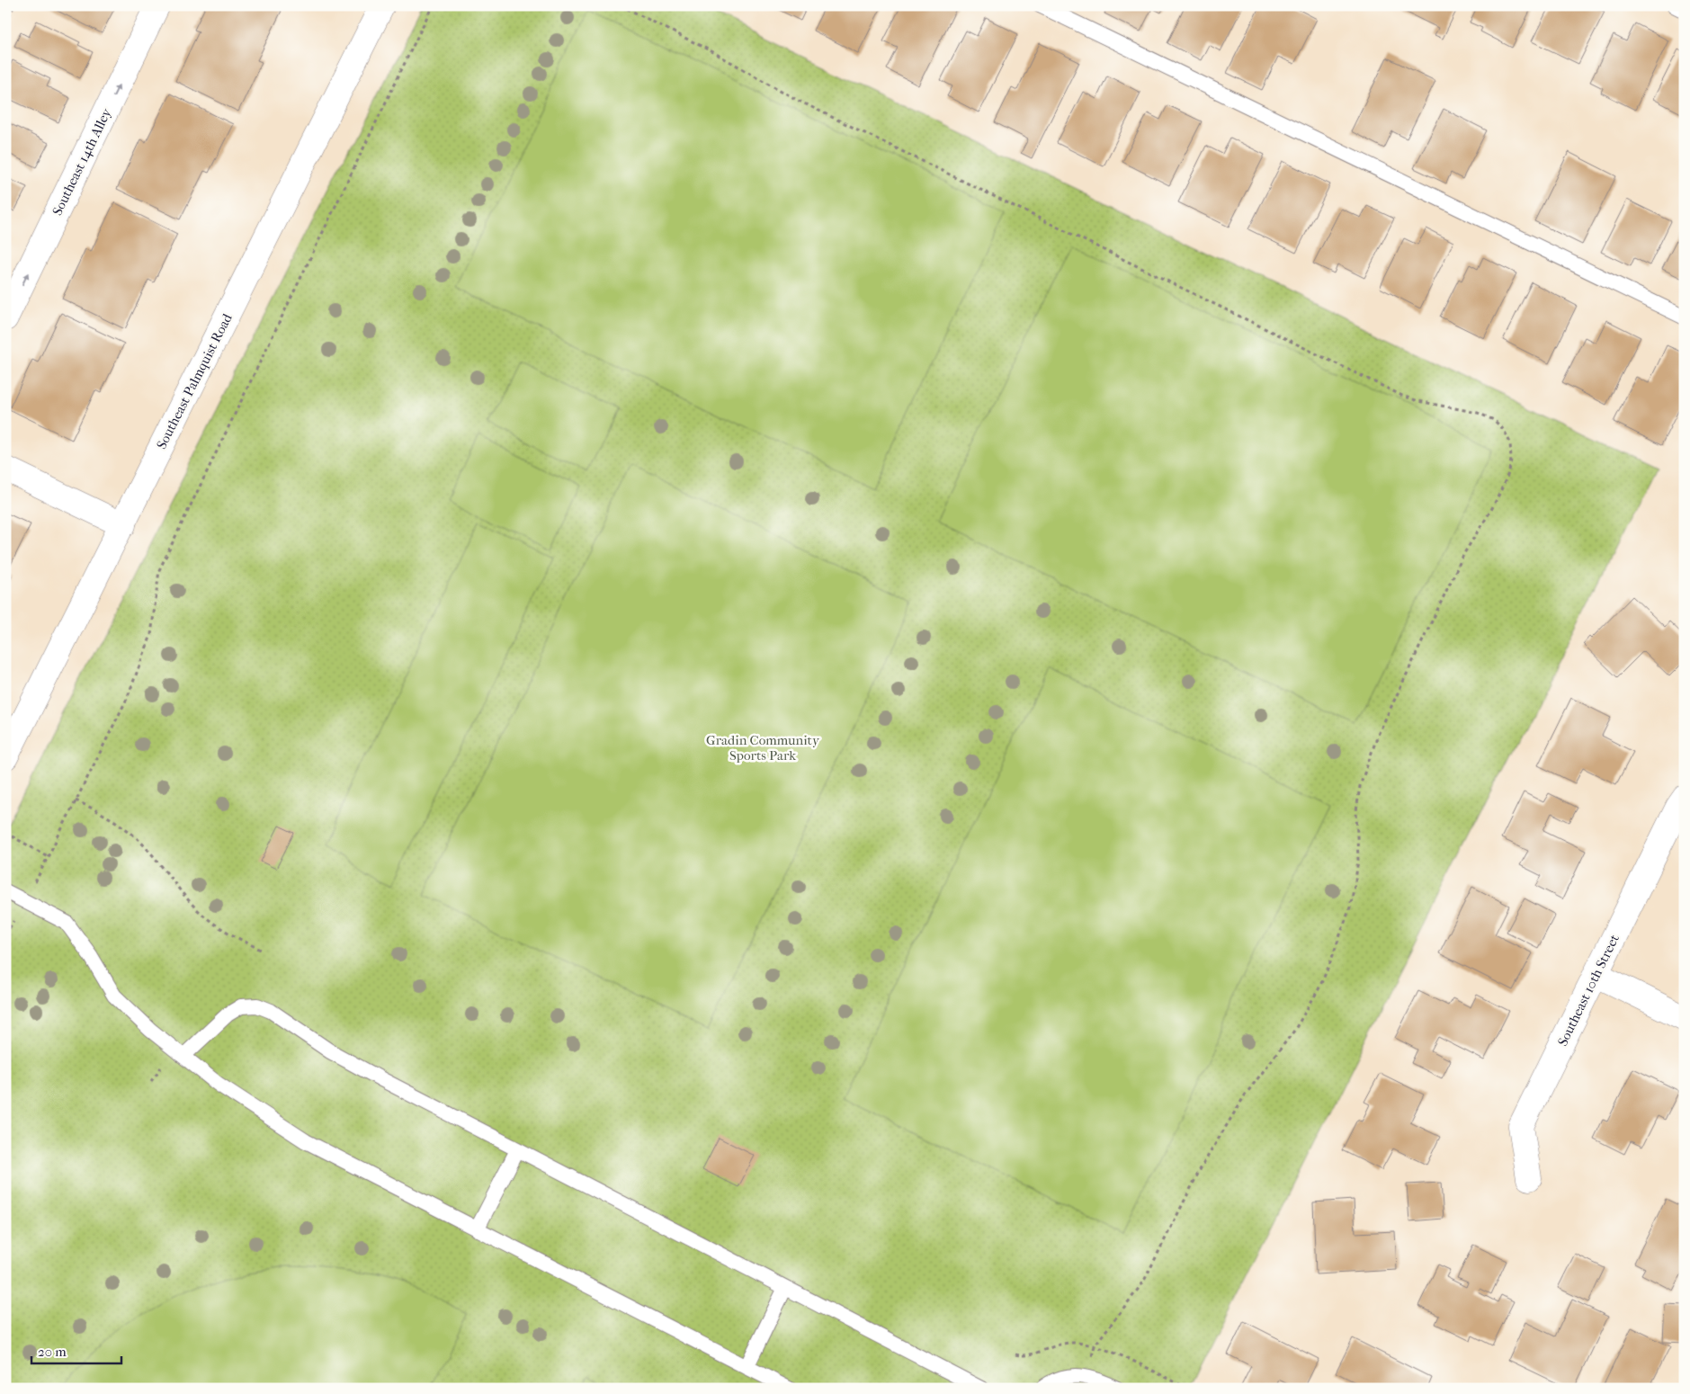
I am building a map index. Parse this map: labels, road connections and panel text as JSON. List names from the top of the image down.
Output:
{
  "streets": {
    "street": ["Southeast 14th Alley", "Southeast Palmquist Road", "Southeast 10th Street"]
  },
  "one_way": ["Southeast 14th Alley"],
  "parks": ["Gradin Community Sports Park"],
  "scale_bar": "20 m"
}
